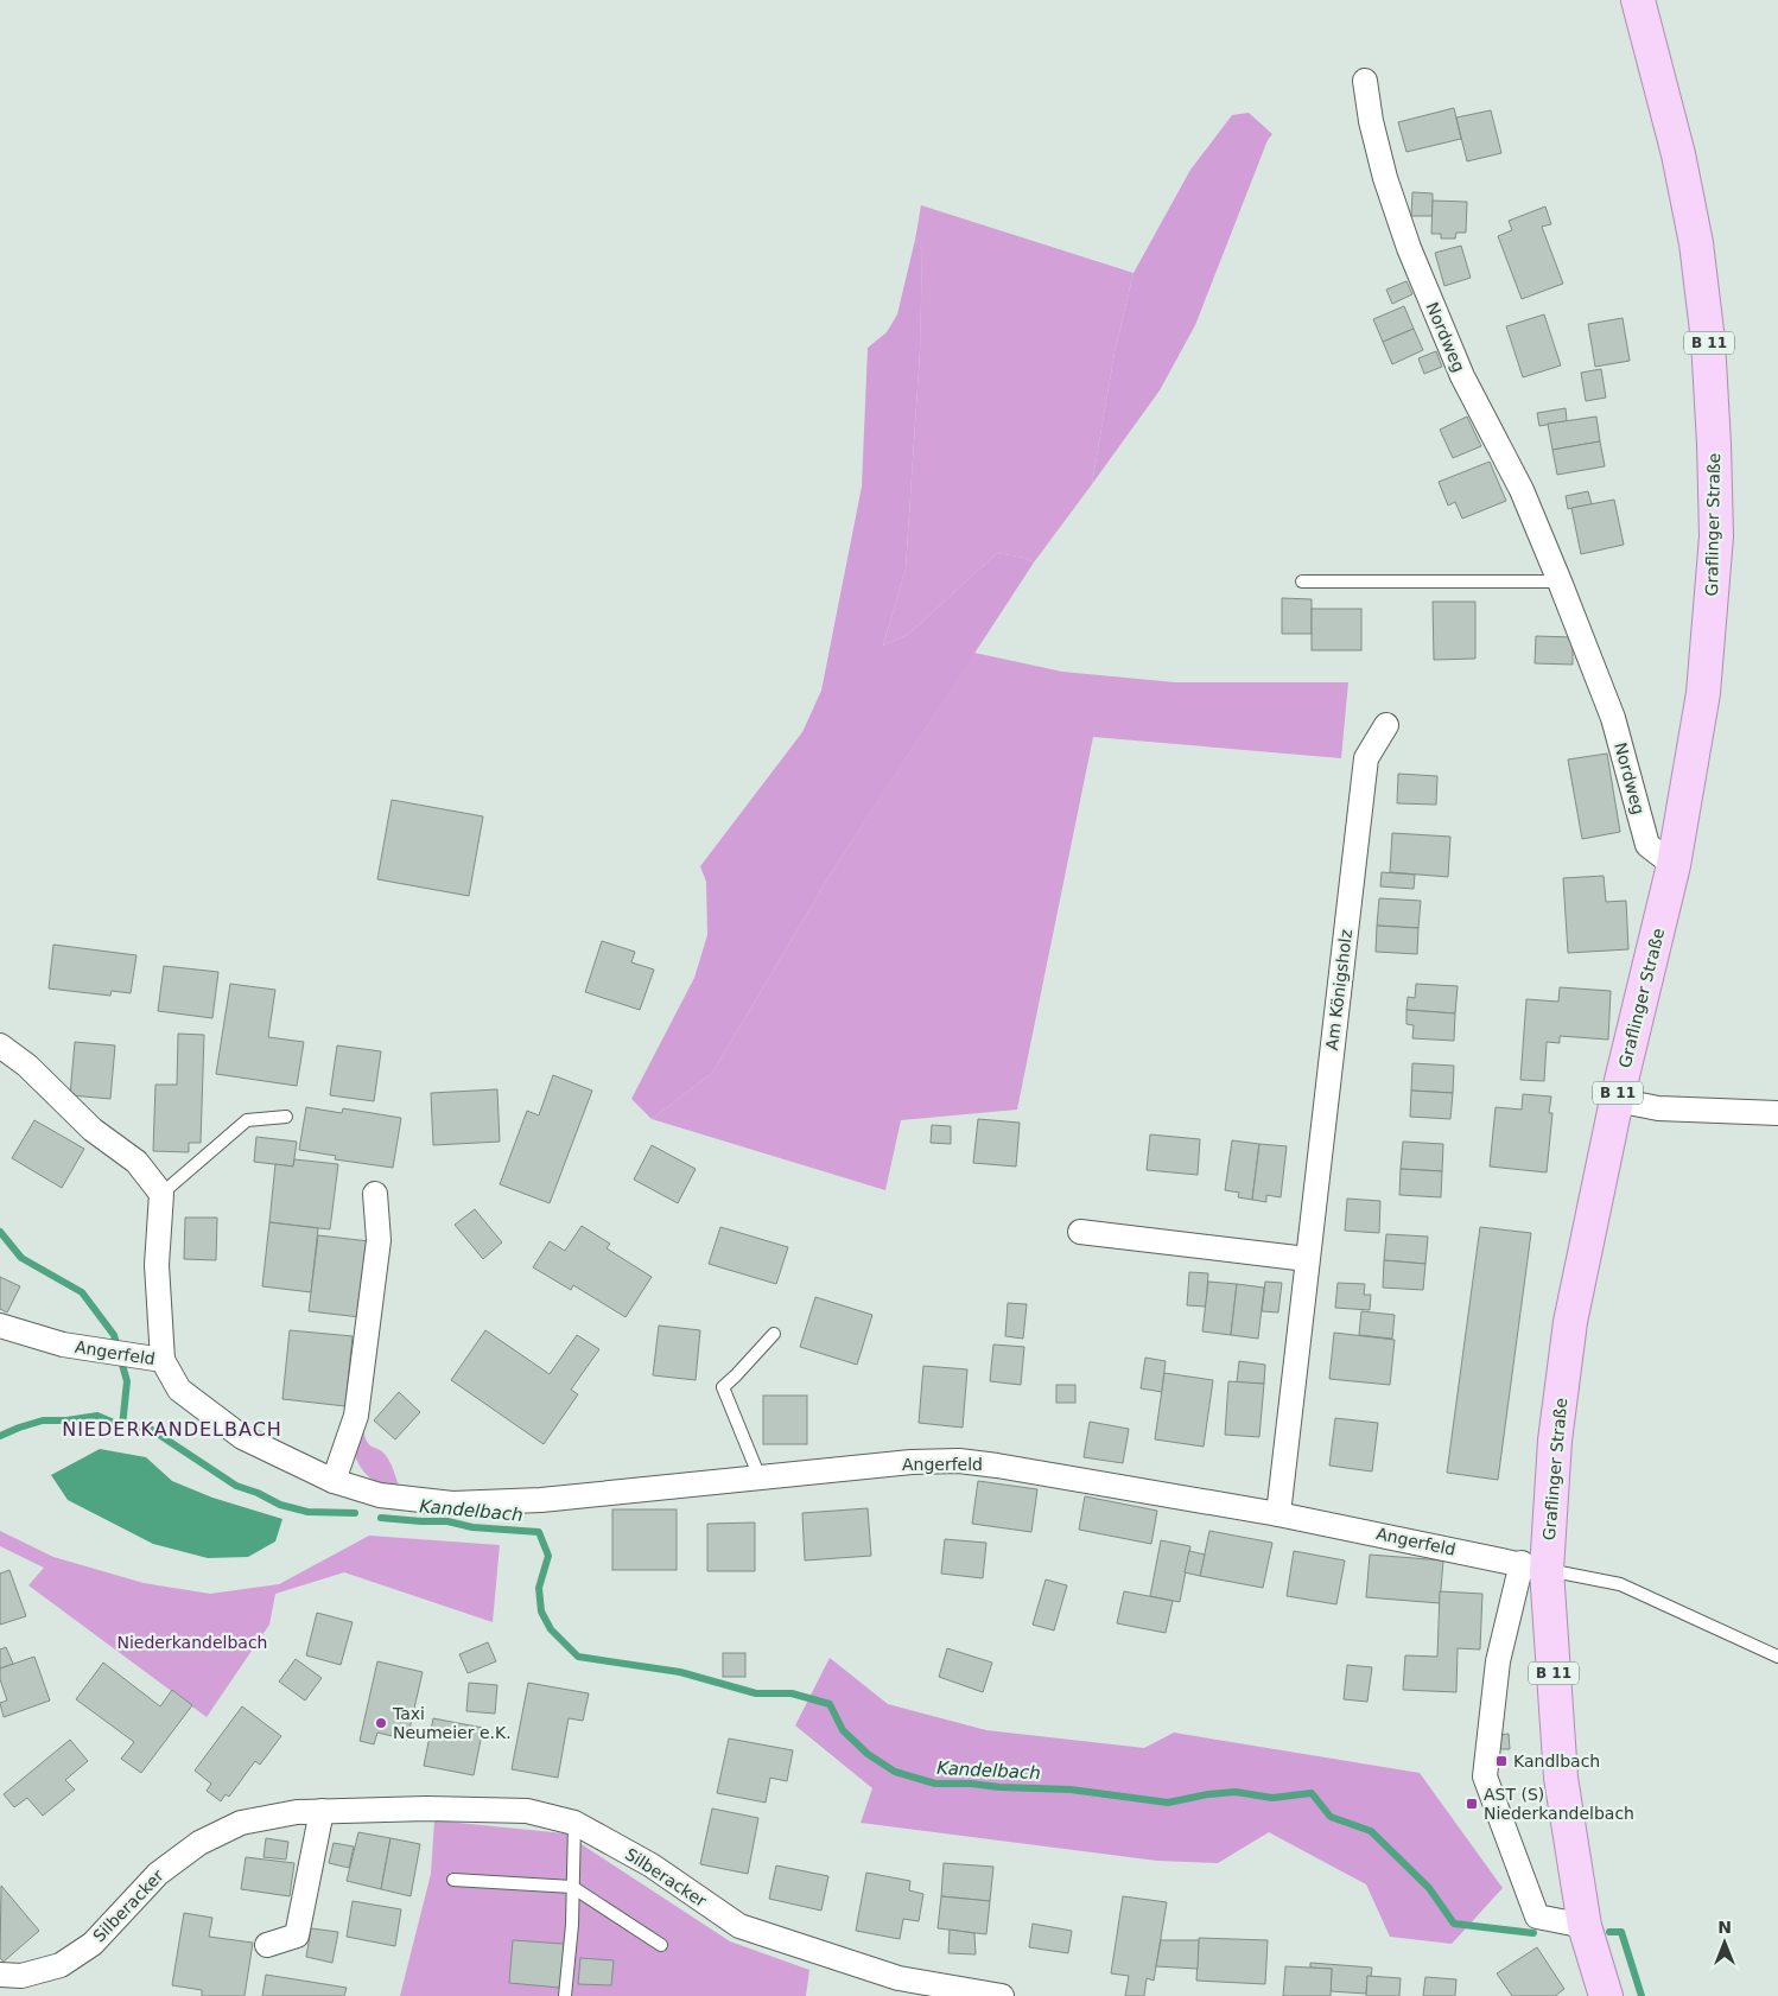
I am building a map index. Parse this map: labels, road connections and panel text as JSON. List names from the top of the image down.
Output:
{
  "streets": {
    "main road": ["B 11", "Graflinger Straße"],
    "street": [
      "Nordweg",
      "Am Königsholz",
      "Angerfeld",
      "Silberacker"
    ]
  },
  "crossings": [
    ["Nordweg", "Graflinger Straße"],
    ["Graflinger Straße", "Angerfeld"],
    ["Am Königsholz", "Angerfeld"]
  ],
  "districts": ["NIEDERKANDELBACH"],
  "water": ["Kandelbach"],
  "parks": ["Niederkandelbach"],
  "places": {
    "other": ["Taxi Neumeier e.K."],
    "transit": ["Kandlbach", "AST (S) Niederkandelbach"]
  },
  "north": "top"
}
